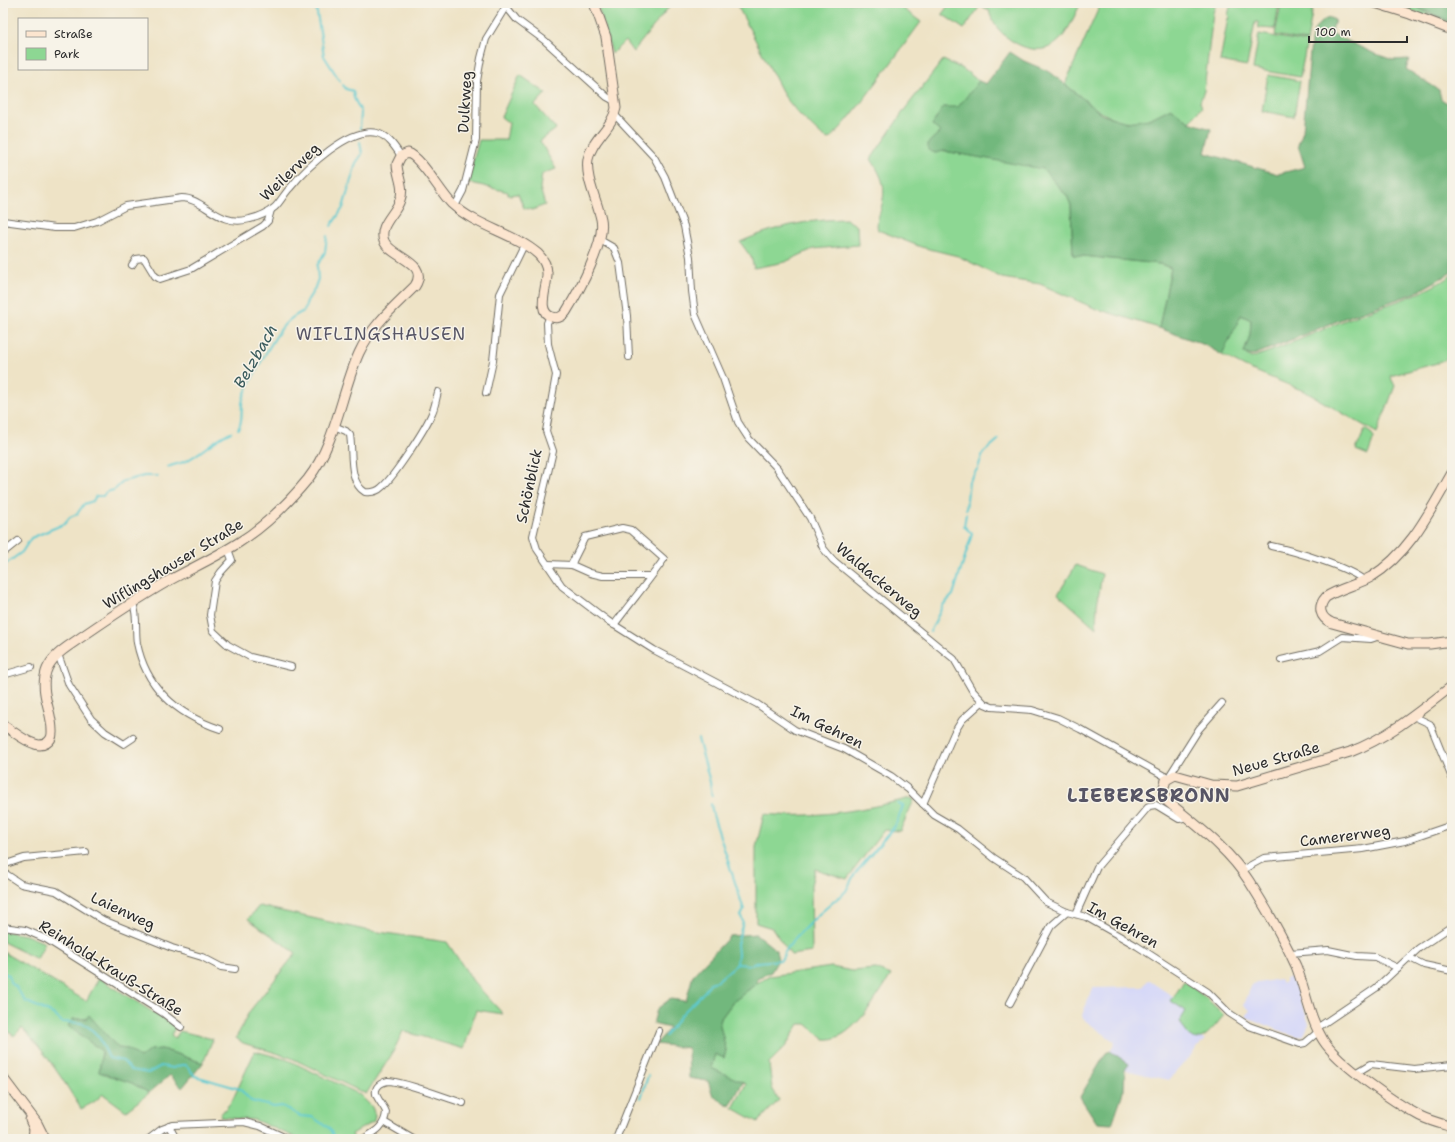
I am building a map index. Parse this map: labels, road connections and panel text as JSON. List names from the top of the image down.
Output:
{
  "streets": {
    "street": [
      "Dulkweg",
      "Weilerweg",
      "Schönblick",
      "Wiflingshauser Straße",
      "Waldackerweg",
      "Im Gehren",
      "Neue Straße",
      "Camererweg",
      "Laienweg",
      "Reinhold-Krauß-Straße"
    ]
  },
  "crossings": [
    ["Weilerweg", "Wiflingshauser Straße"],
    ["Schönblick", "Im Gehren"]
  ],
  "districts": ["WIFLINGSHAUSEN", "LIEBERSBRONN"],
  "water": ["Belzbach"],
  "legend": ["Straße", "Park"],
  "scale_bar": "100 m"
}
